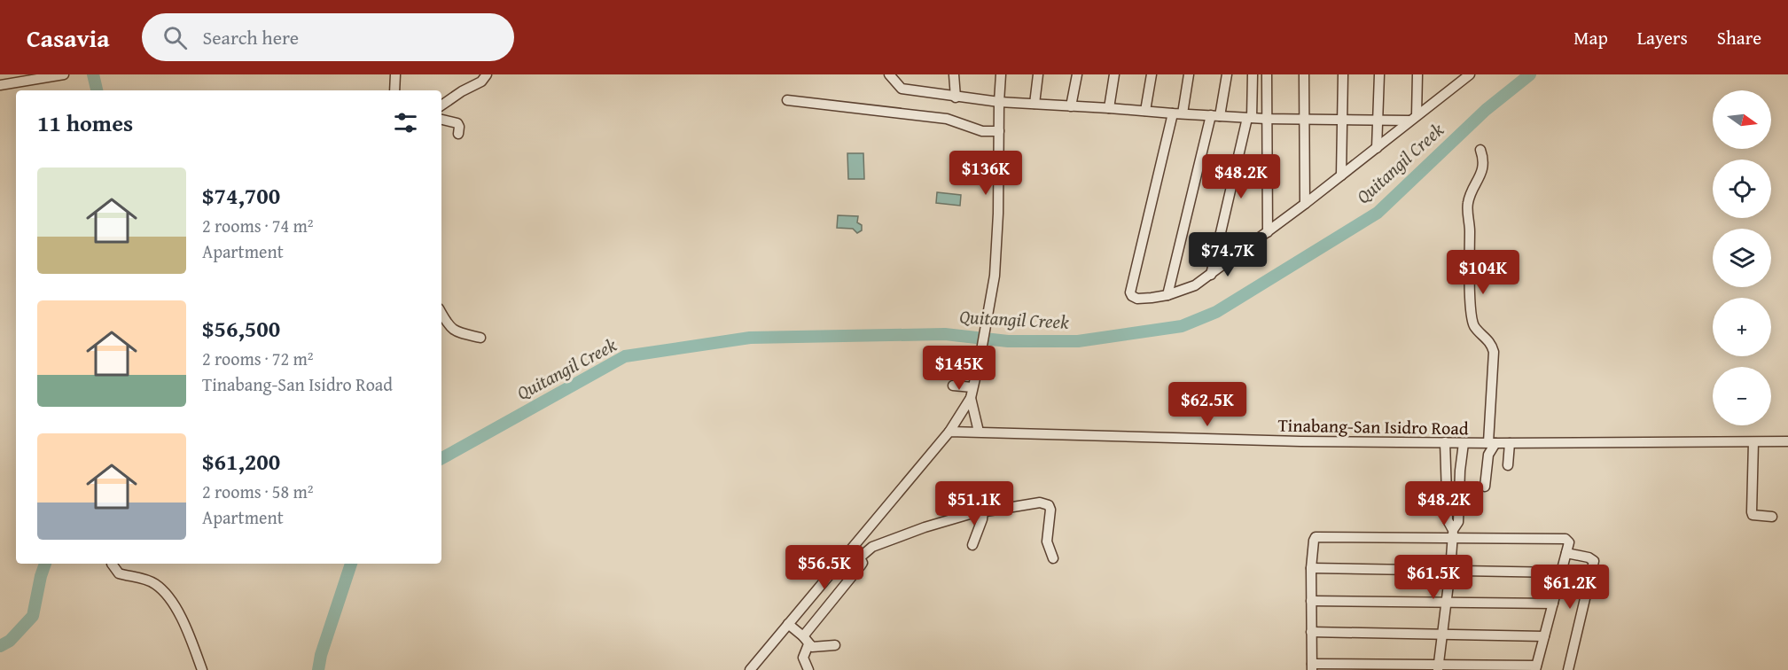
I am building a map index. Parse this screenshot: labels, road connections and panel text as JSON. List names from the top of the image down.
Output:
{
  "streets": {
    "street": ["Tinabang-San Isidro Road"]
  },
  "water": ["Quitangil Creek"],
  "north": "right",
  "page": {
    "header": "Casavia",
    "search": "Search here",
    "nav": ["Map", "Layers", "Share"],
    "map_buttons": ["+", "−"],
    "heading": "11 homes",
    "price": [
      "$136K",
      "$48.2K",
      "$74.7K",
      "$104K",
      "$145K",
      "$62.5K",
      "$51.1K",
      "$48.2K",
      "$56.5K",
      "$61.5K",
      "$61.2K"
    ],
    "list": [
      {
        "name": "$74,700",
        "note": "2 rooms · 74 m² · Apartment"
      },
      {
        "name": "$56,500",
        "note": "2 rooms · 72 m² · Tinabang-San Isidro Road"
      },
      {
        "name": "$61,200",
        "note": "2 rooms · 58 m² · Apartment"
      }
    ]
  }
}
